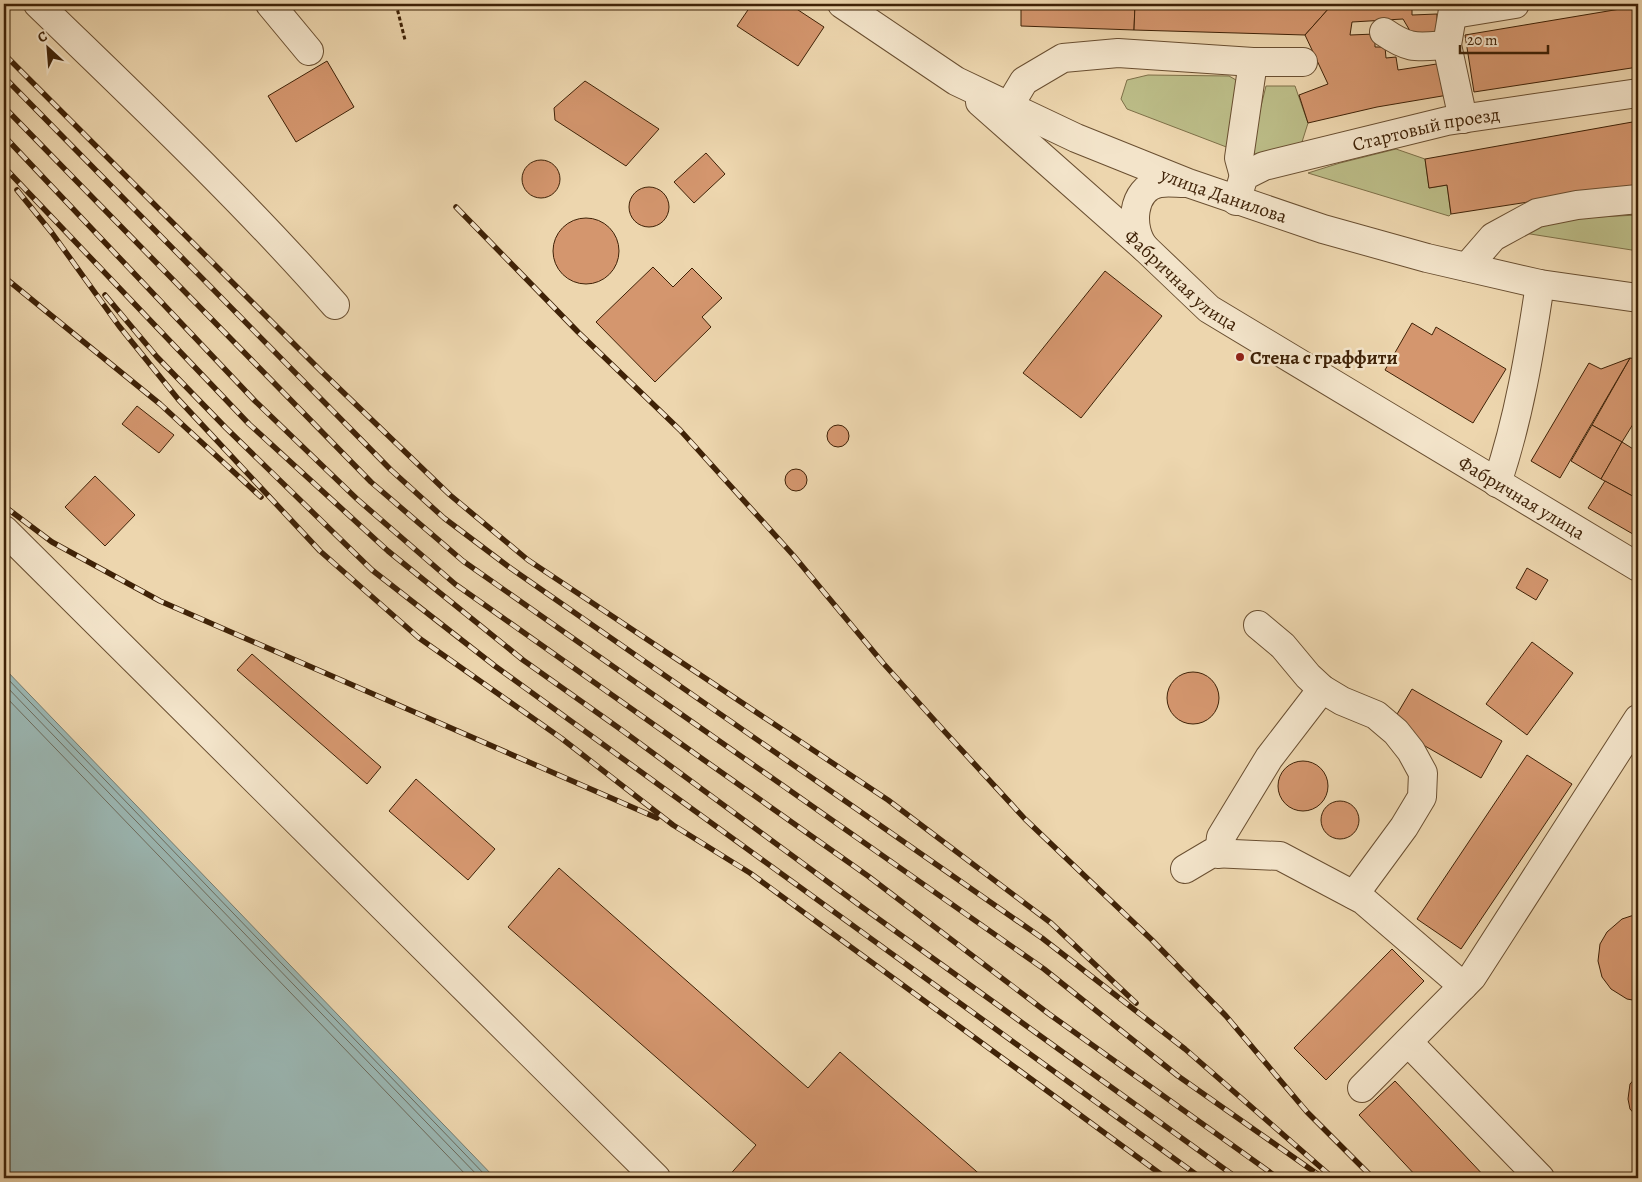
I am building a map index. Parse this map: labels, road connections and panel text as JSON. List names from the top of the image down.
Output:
{
  "streets": {
    "street": ["Стартовый проезд", "улица Данилова", "Фабричная улица"]
  },
  "crossings": [
    ["Стартовый проезд", "улица Данилова"],
    ["улица Данилова", "Фабричная улица"]
  ],
  "places": ["Стена с граффити"],
  "scale_bar": "20 m",
  "north": "top left"
}
